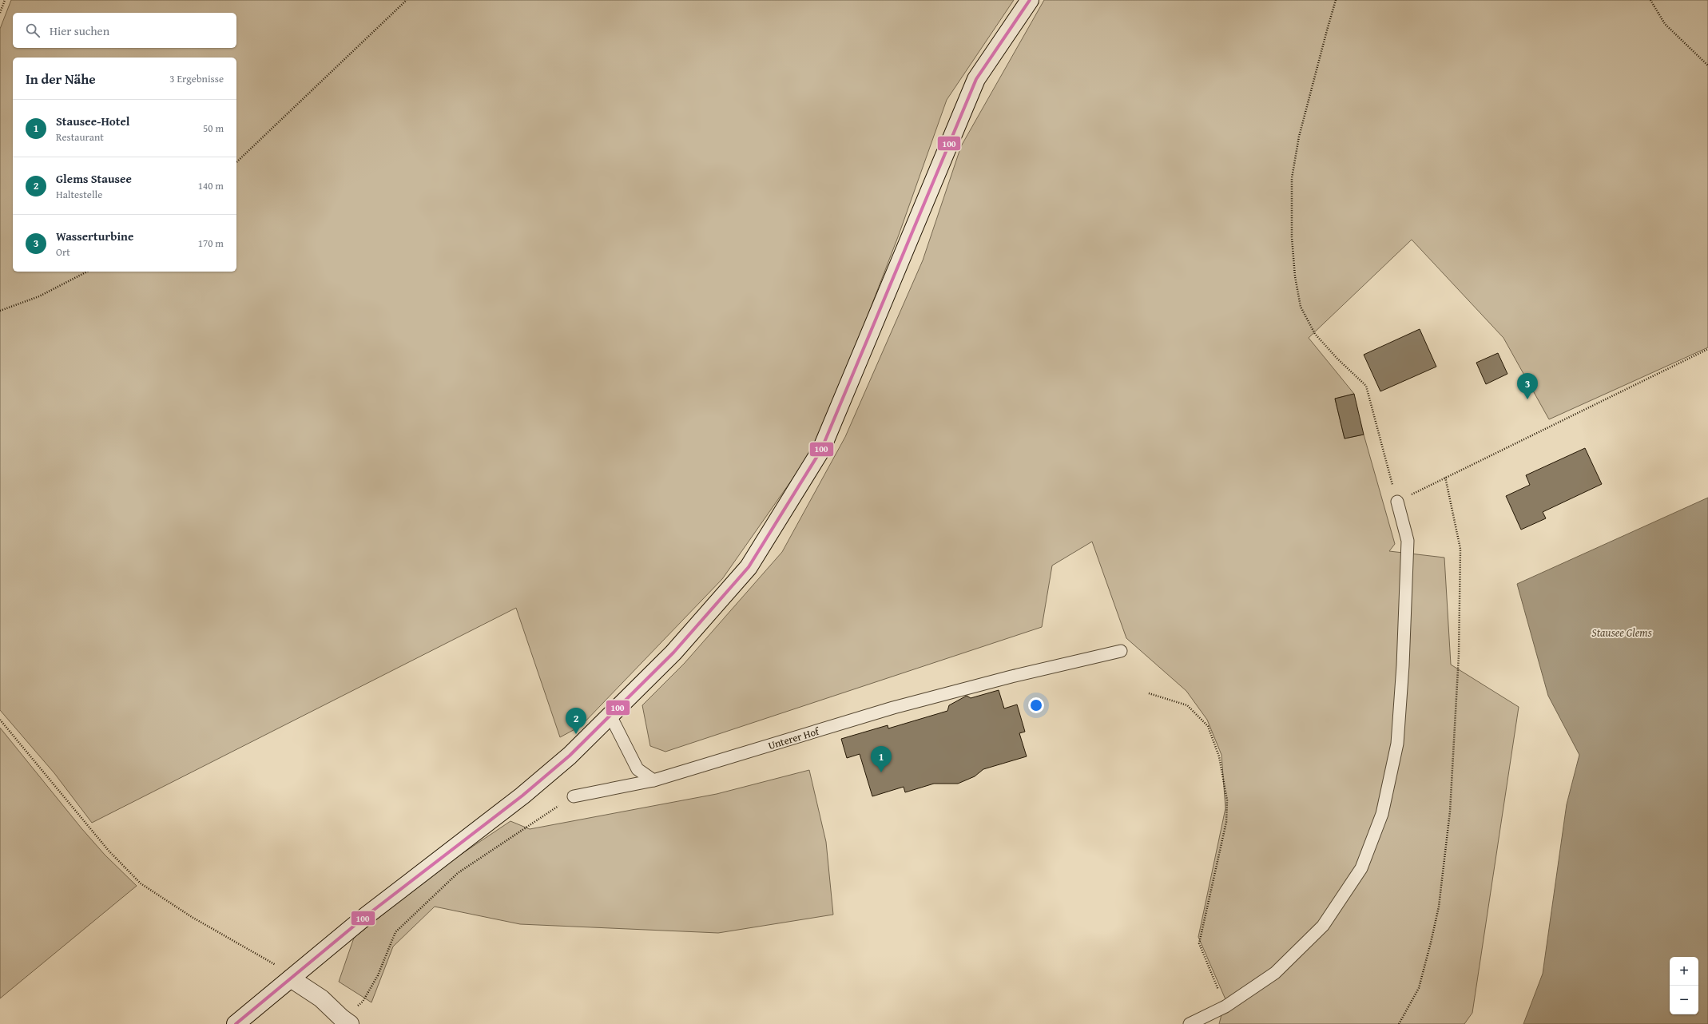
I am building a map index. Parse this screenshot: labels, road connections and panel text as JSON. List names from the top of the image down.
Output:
{
  "streets": {
    "lane": ["Unterer Hof"]
  },
  "water": ["Stausee Glems"],
  "lines": ["transit line 100"],
  "page": {
    "search": "Hier suchen",
    "heading": ["In der Nähe", "3 Ergebnisse"],
    "list": [
      {
        "mark": "1",
        "name": "Stausee-Hotel",
        "note": "Restaurant",
        "value": "50 m"
      },
      {
        "mark": "2",
        "name": "Glems Stausee",
        "note": "Haltestelle",
        "value": "140 m"
      },
      {
        "mark": "3",
        "name": "Wasserturbine",
        "note": "Ort",
        "value": "170 m"
      }
    ],
    "pins": ["3", "2", "1"],
    "map_buttons": ["+", "−"]
  }
}
